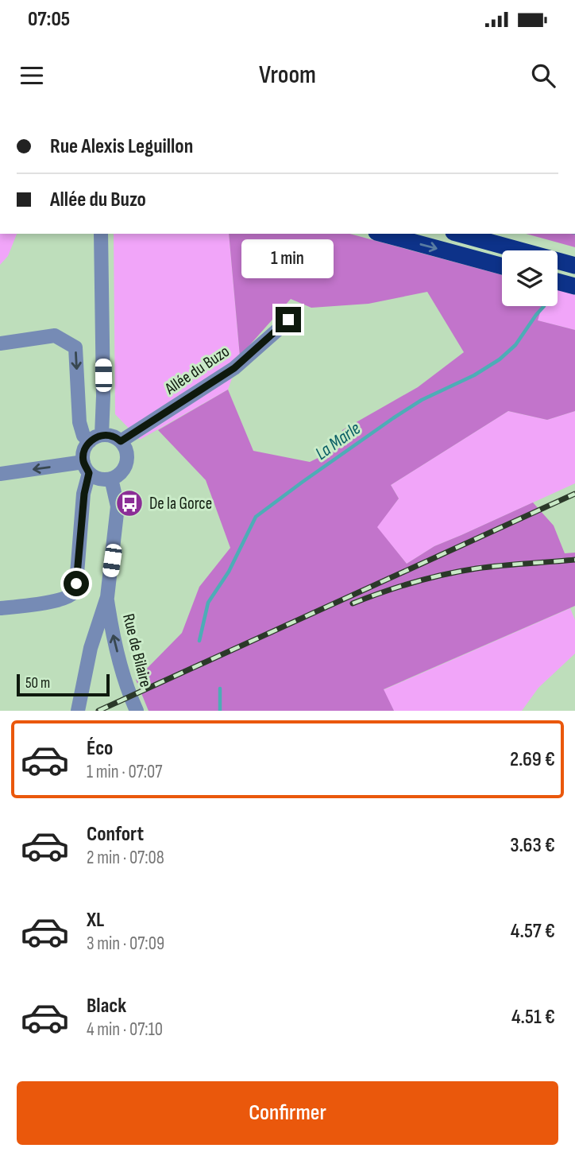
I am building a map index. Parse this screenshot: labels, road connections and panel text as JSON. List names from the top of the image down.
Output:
{
  "streets": {
    "street": ["Allée du Buzo", "Rue de Bilaire"]
  },
  "crossings": [
    ["Allée du Buzo", "Rue de Bilaire"]
  ],
  "water": ["La Marle"],
  "places": {
    "bus stop": ["De la Gorce"]
  },
  "scale_bar": "50 m",
  "page": {
    "status": "07:05",
    "header": "Vroom",
    "banner": ["Rue Alexis Leguillon", "Allée du Buzo"],
    "bubble": "1 min",
    "scale": "50 m",
    "list": [
      {
        "name": "Éco",
        "note": "1 min · 07:07",
        "value": "2.69 €"
      },
      {
        "name": "Confort",
        "note": "2 min · 07:08",
        "value": "3.63 €"
      },
      {
        "name": "XL",
        "note": "3 min · 07:09",
        "value": "4.57 €"
      },
      {
        "name": "Black",
        "note": "4 min · 07:10",
        "value": "4.51 €"
      }
    ],
    "buttons": "Confirmer"
  }
}
